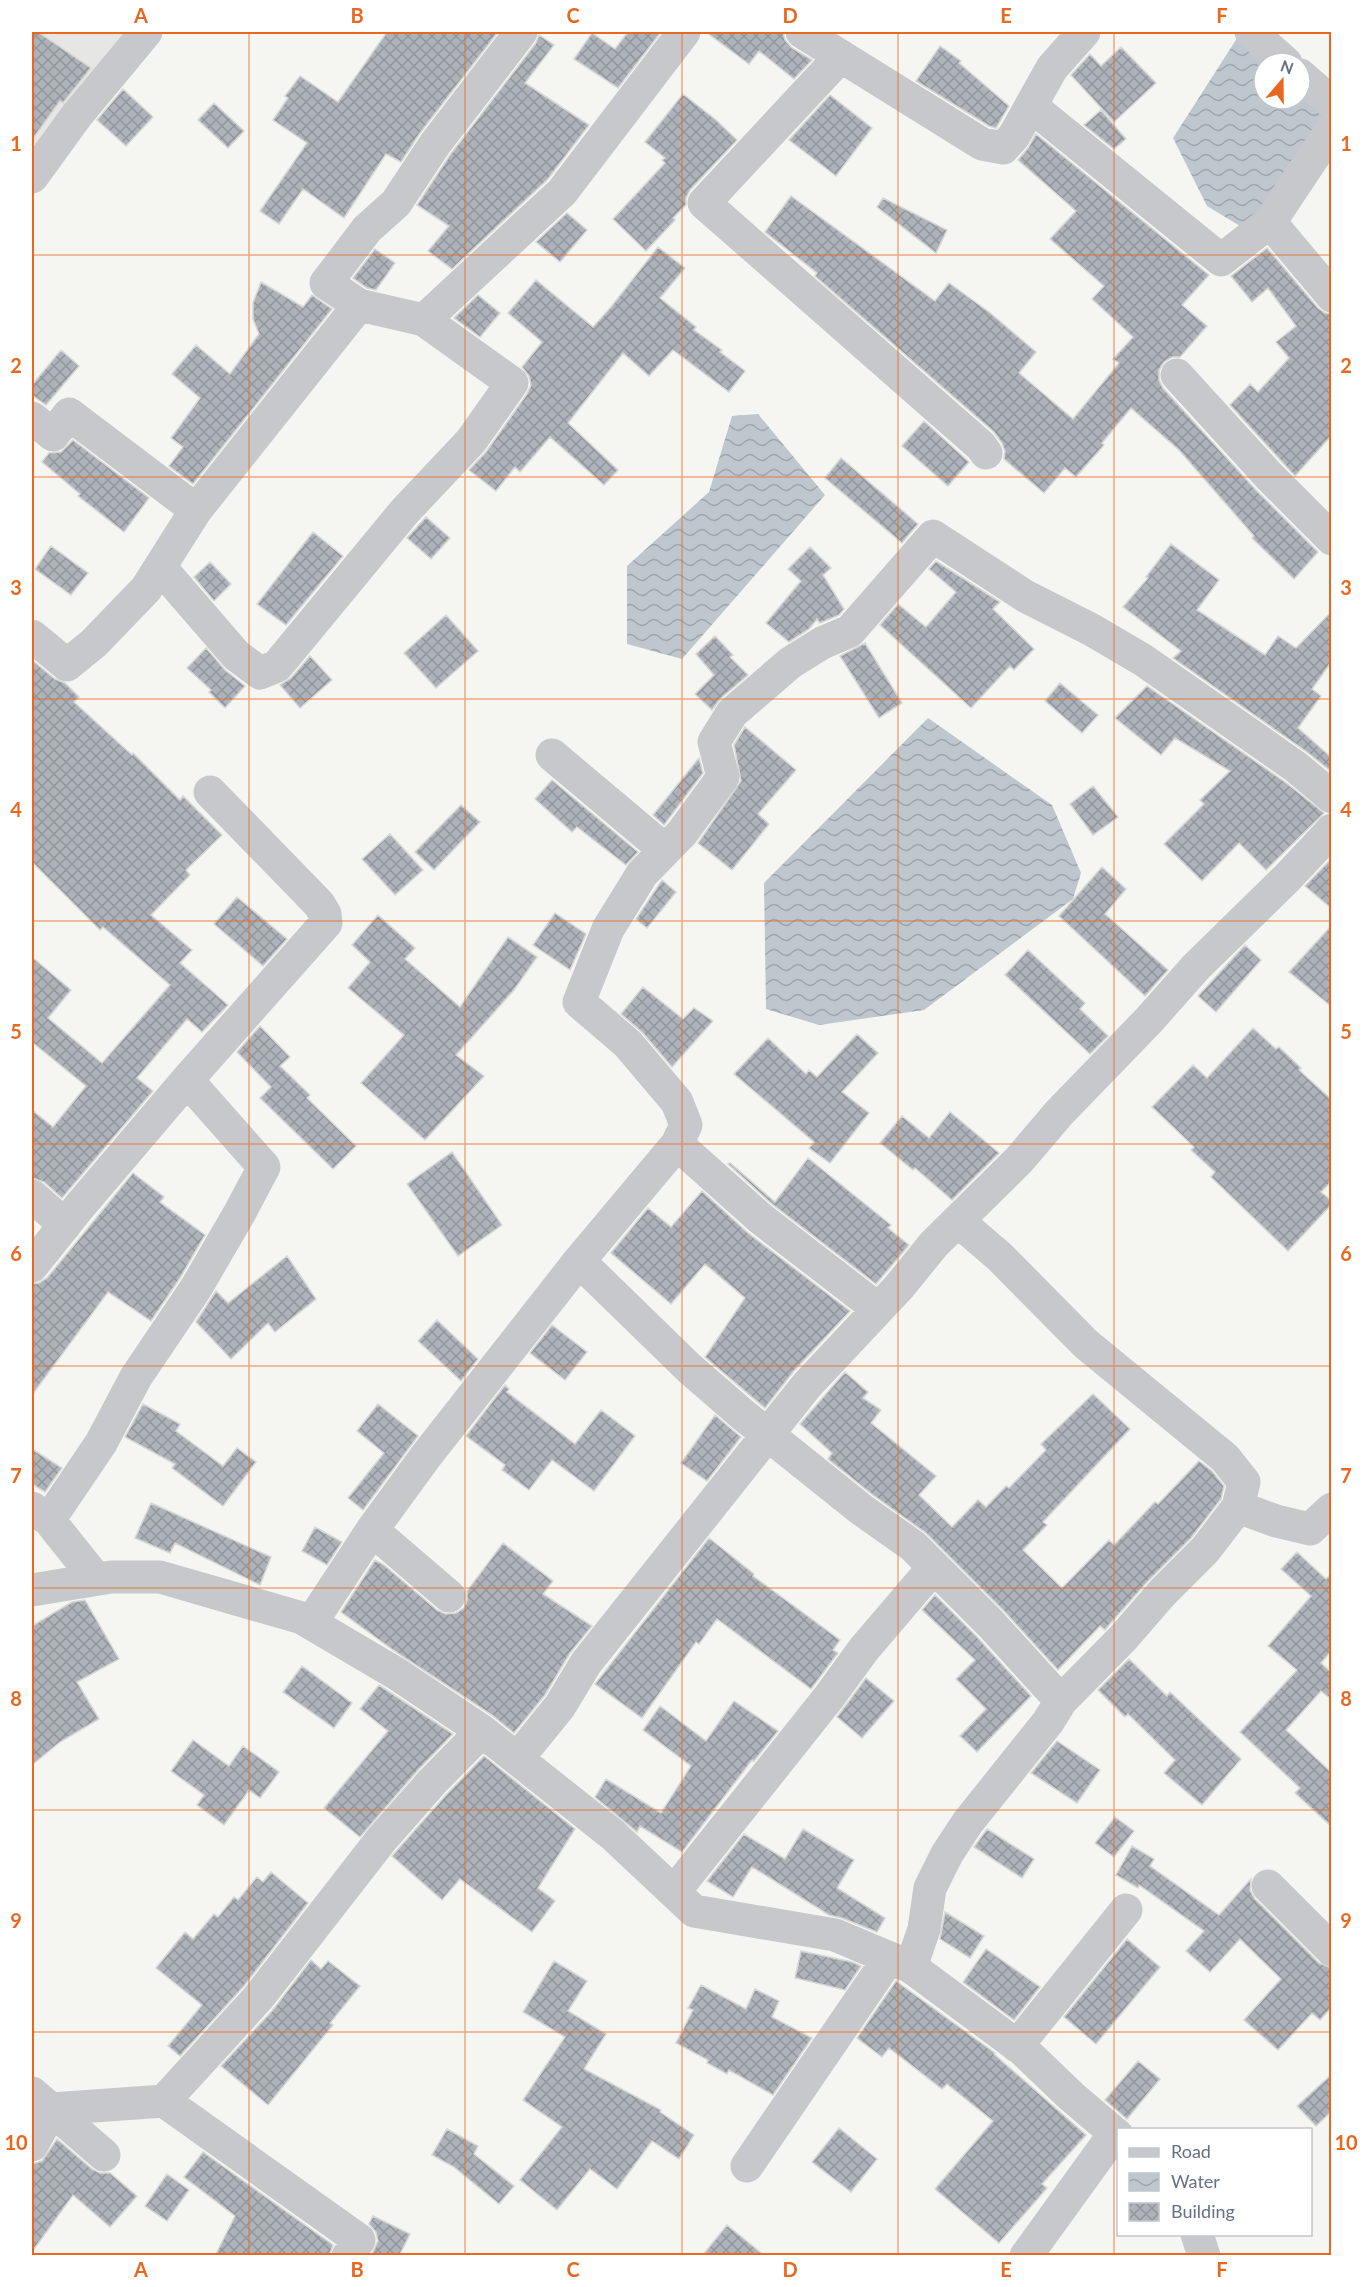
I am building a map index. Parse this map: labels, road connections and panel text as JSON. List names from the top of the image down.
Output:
{
  "legend": ["Road", "Water", "Building"],
  "north": "top",
  "grid": {
    "columns": [
      "A",
      "B",
      "C",
      "D",
      "E",
      "F"
    ],
    "rows": [
      "1",
      "2",
      "3",
      "4",
      "5",
      "6",
      "7",
      "8",
      "9",
      "10"
    ]
  }
}
